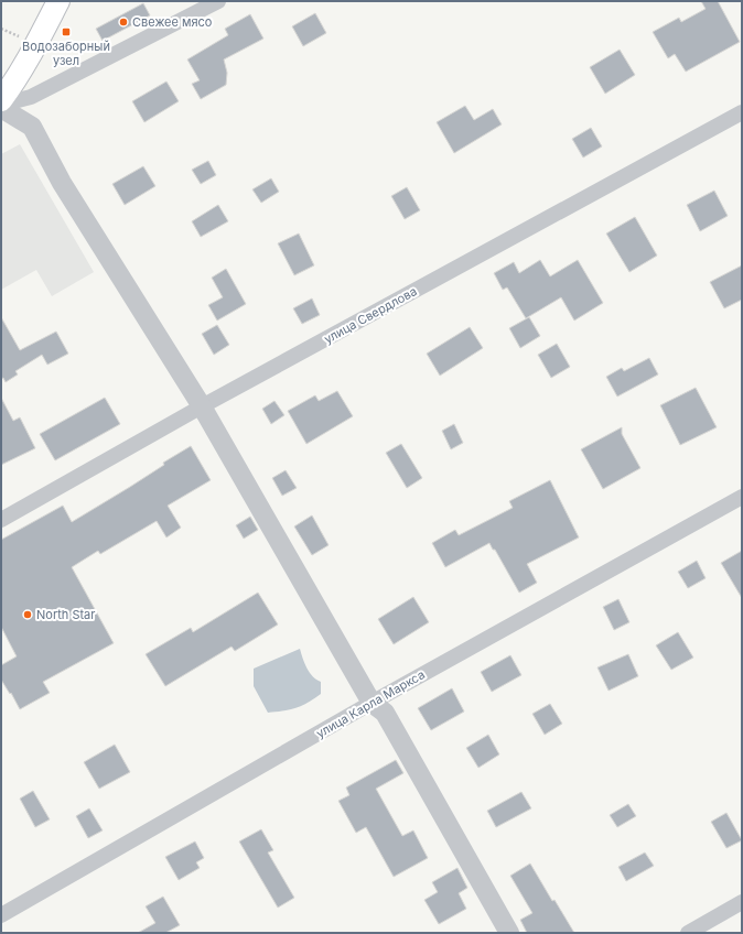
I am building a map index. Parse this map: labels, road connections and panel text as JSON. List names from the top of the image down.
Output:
{
  "streets": {
    "street": ["улица Свердлова", "улица Карла Маркса"]
  },
  "places": {
    "other": ["Свежее мясо", "North Star"],
    "transit": ["Водозаборный узел"]
  }
}
